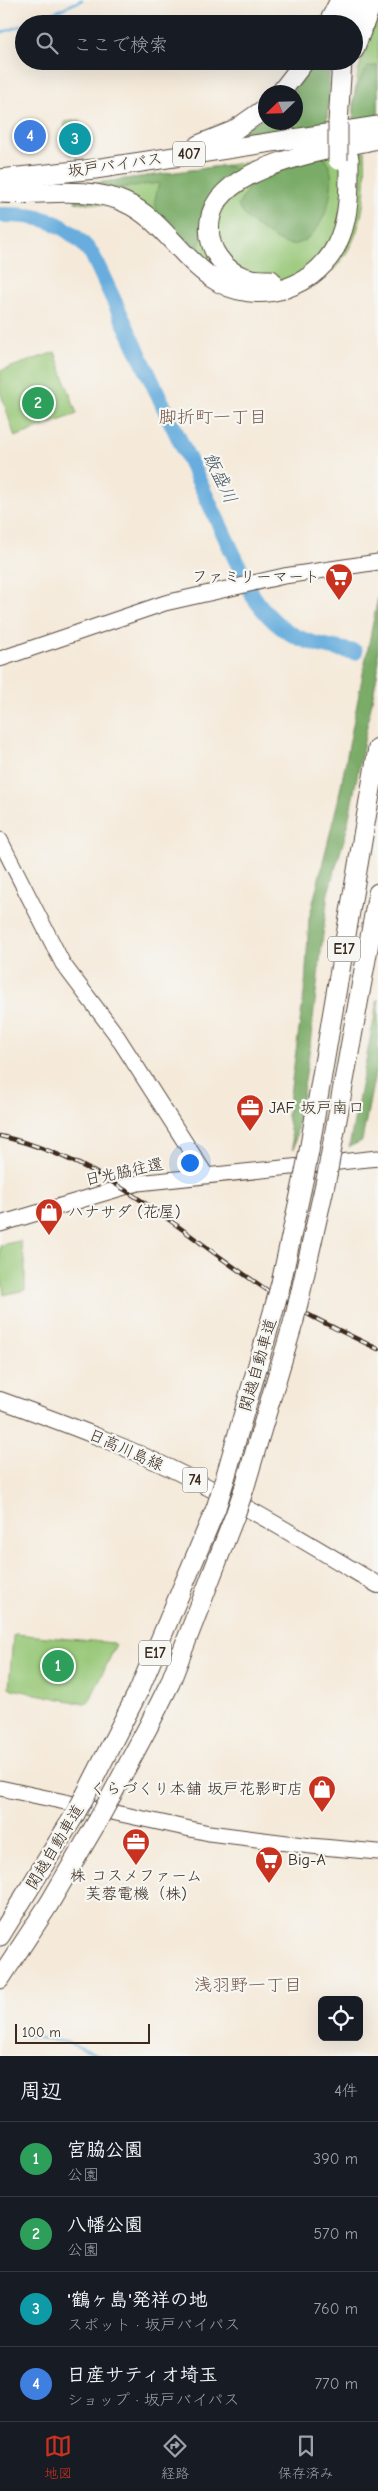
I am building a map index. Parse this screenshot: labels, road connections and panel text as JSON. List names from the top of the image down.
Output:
{
  "streets": {
    "highway": [
      "407",
      "坂戸バイパス",
      "E17",
      "関越自動車道"
    ],
    "main road": ["日高川島線", "74"],
    "street": ["日光脇往還"]
  },
  "districts": ["脚折町一丁目", "浅羽野一丁目"],
  "water": ["飯盛川"],
  "places": {
    "supermarket": ["ファミリーマート", "Big-A"],
    "office": ["JAF 坂戸南口", "株 コスメファーム 芙蓉電機（株)"],
    "shop": ["ハナサダ (花屋)", "くらづくり本舗 坂戸花影町店"]
  },
  "scale_bar": "100 m",
  "north": "bottom left",
  "page": {
    "search": "ここで検索",
    "pins": [
      "4",
      "3",
      "2",
      "1"
    ],
    "scale": "100 m",
    "heading": ["周辺", "4件"],
    "list": [
      {
        "mark": "1",
        "name": "宮脇公園",
        "note": "公園",
        "value": "390 m"
      },
      {
        "mark": "2",
        "name": "八幡公園",
        "note": "公園",
        "value": "570 m"
      },
      {
        "mark": "3",
        "name": "'鶴ヶ島'発祥の地",
        "note": "スポット · 坂戸バイパス",
        "value": "760 m"
      },
      {
        "mark": "4",
        "name": "日産サティオ埼玉",
        "note": "ショップ · 坂戸バイパス",
        "value": "770 m"
      }
    ],
    "nav": ["地図", "経路", "保存済み"]
  }
}
